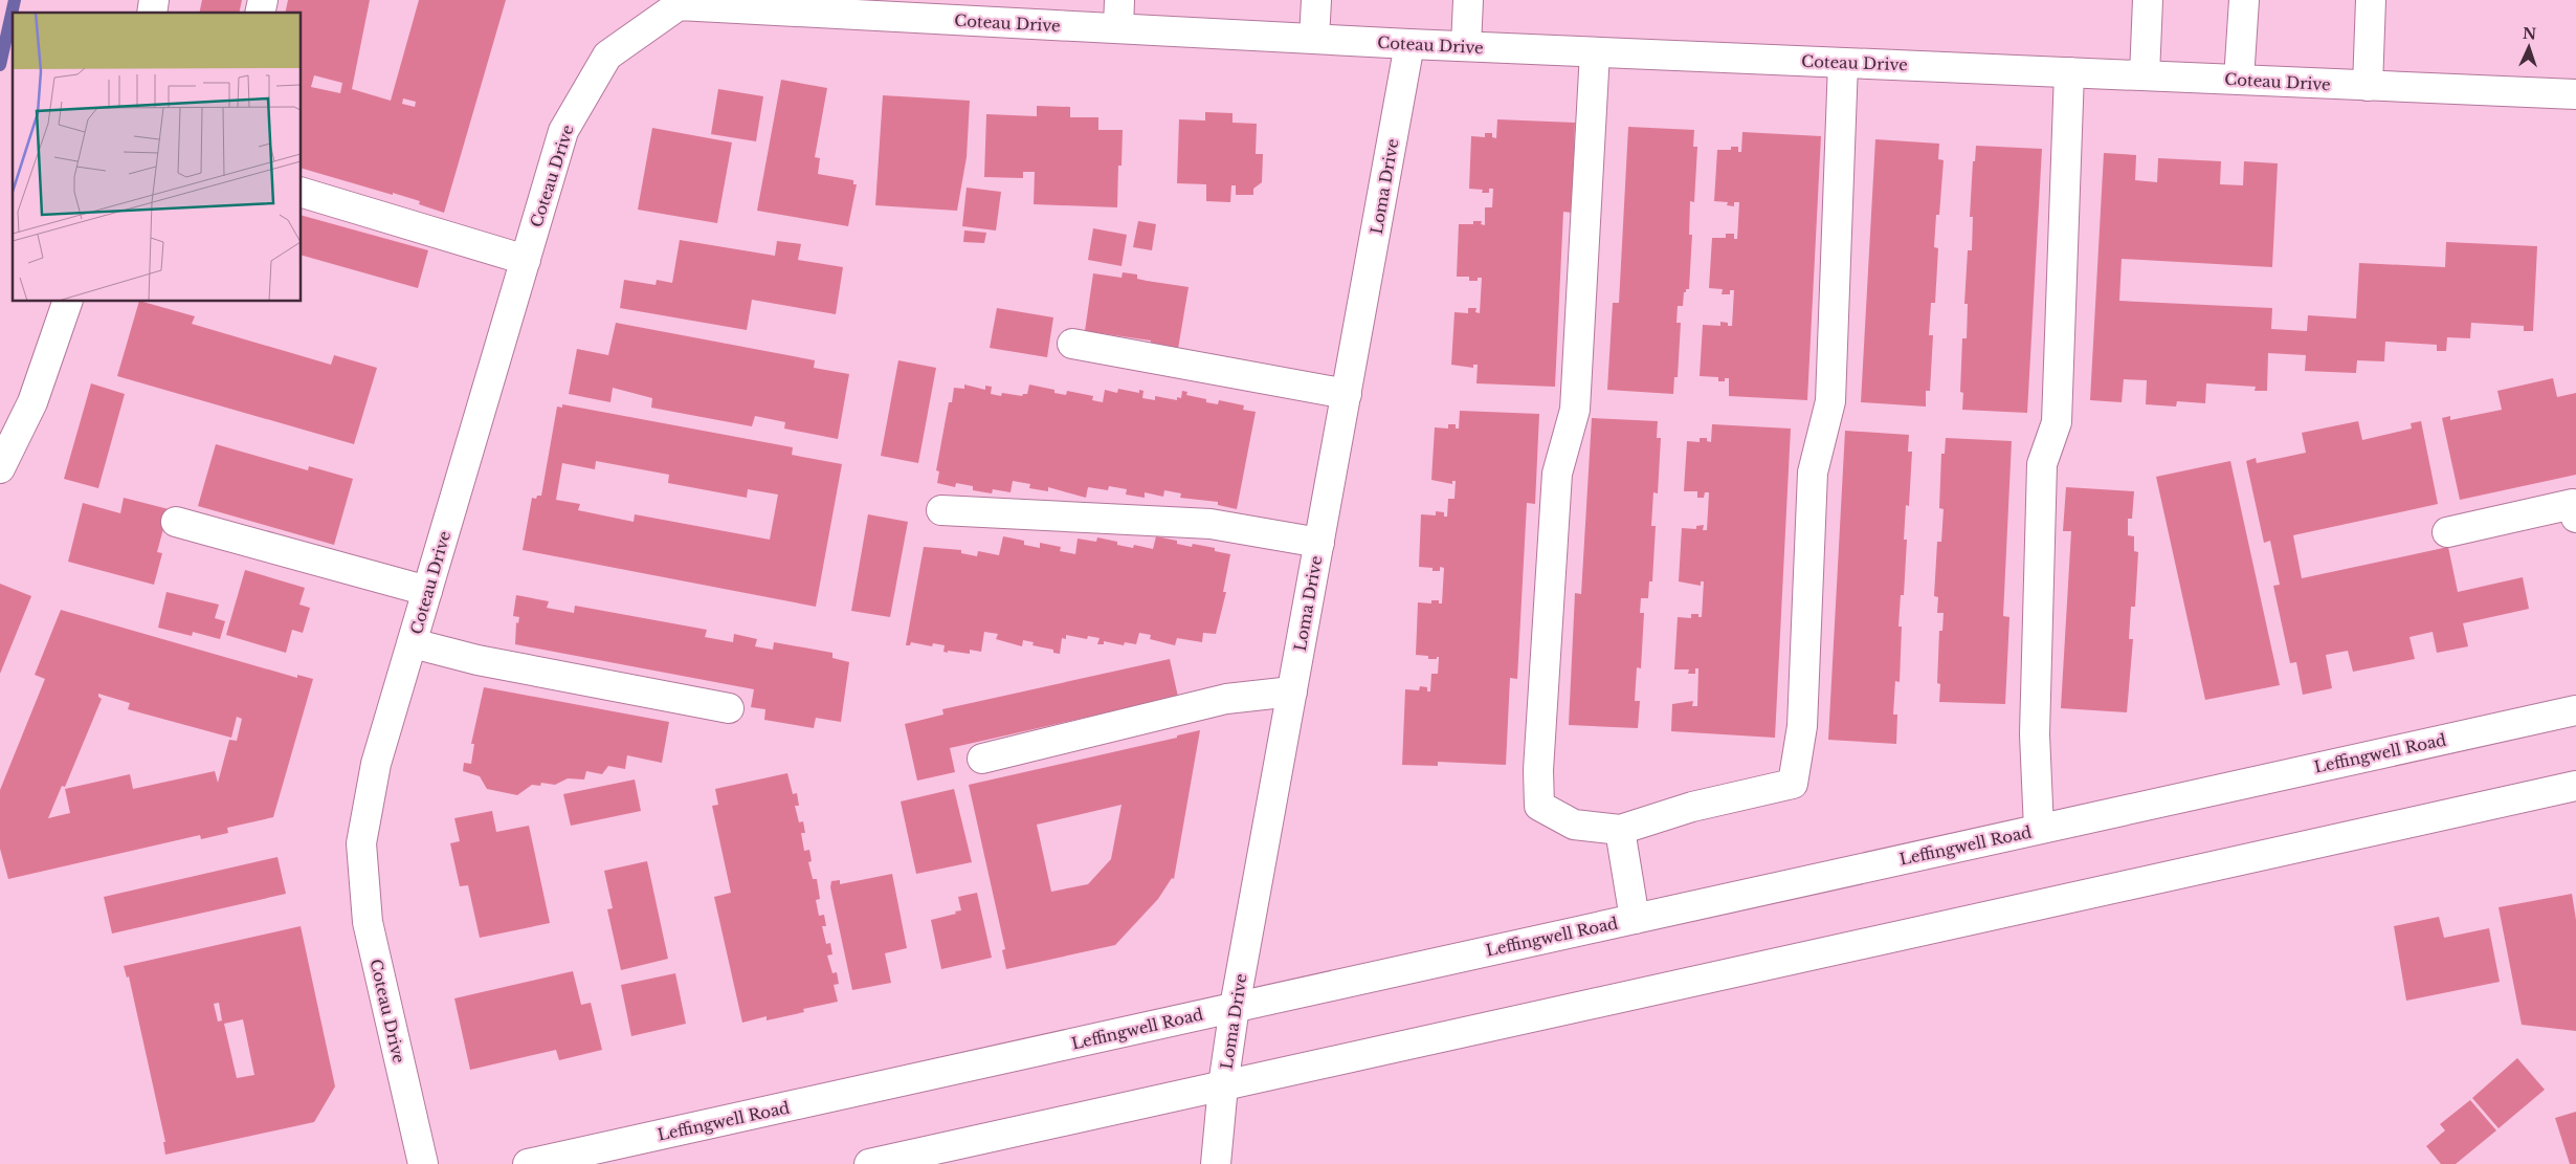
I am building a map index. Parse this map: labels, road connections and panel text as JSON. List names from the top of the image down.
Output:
{
  "streets": {
    "street": ["Coteau Drive", "Loma Drive", "Leffingwell Road"]
  },
  "crossings": [
    ["Coteau Drive", "Loma Drive"],
    ["Loma Drive", "Leffingwell Road"]
  ],
  "north": "top"
}
